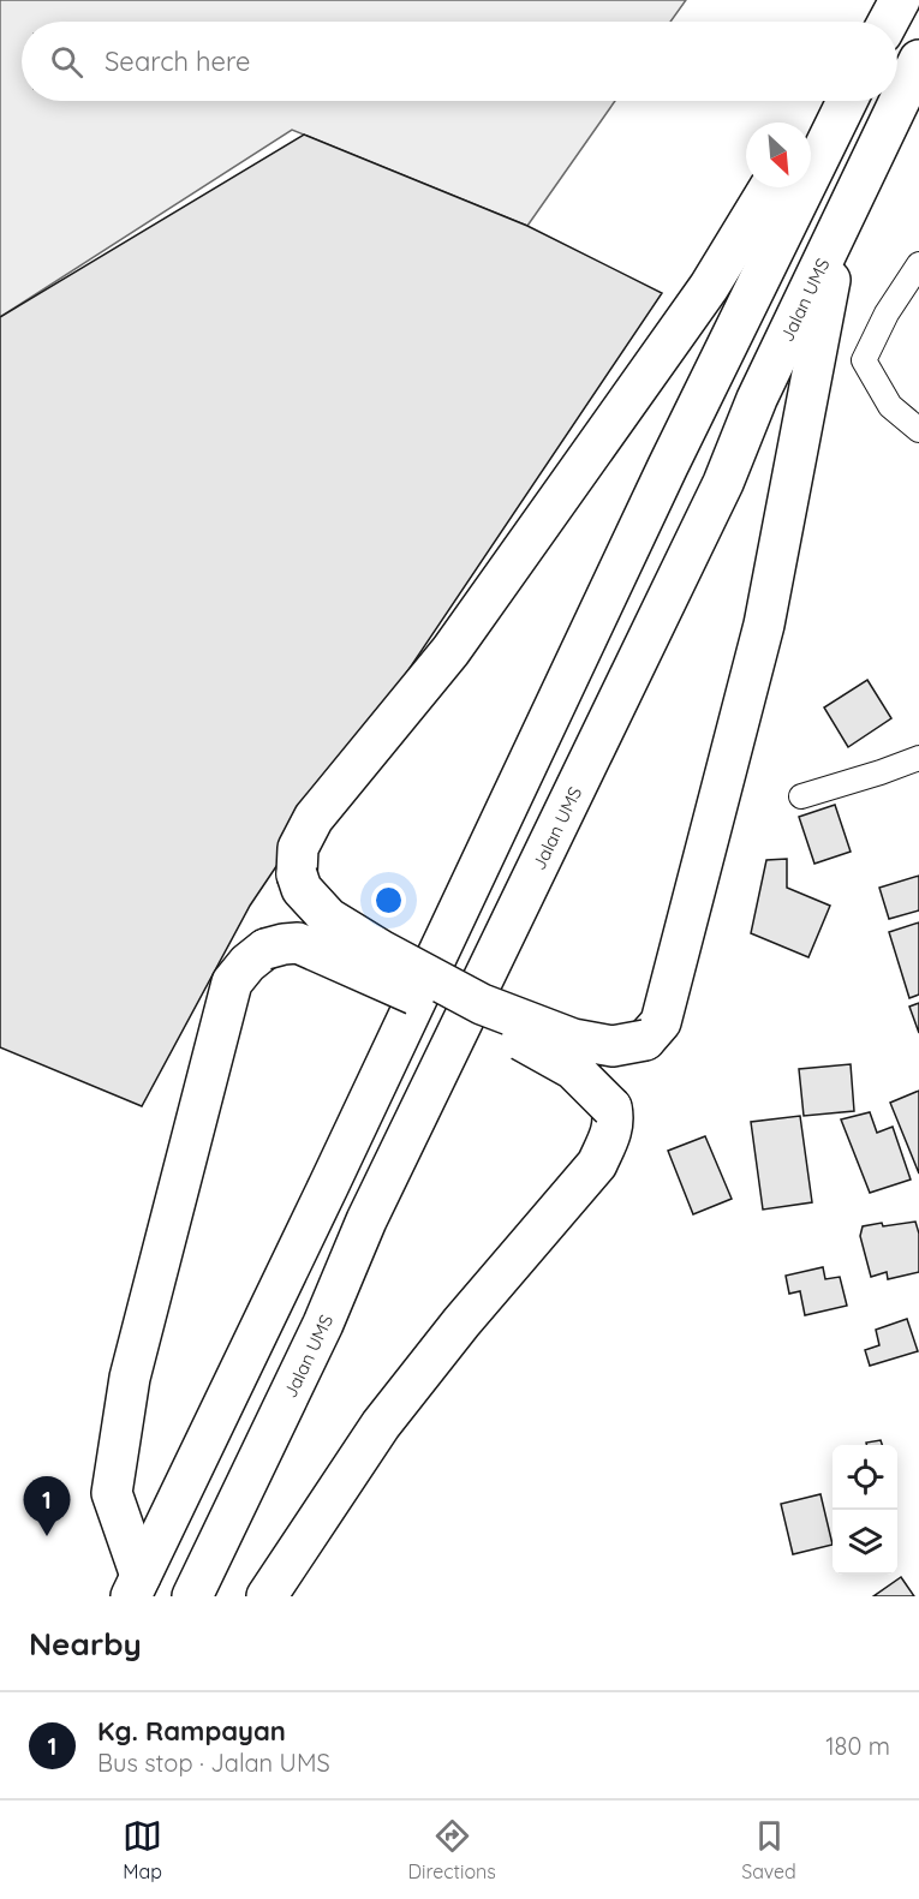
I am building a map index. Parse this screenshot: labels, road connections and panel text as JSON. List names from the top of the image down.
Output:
{
  "streets": {
    "highway": ["Jalan UMS"]
  },
  "north": "bottom right",
  "page": {
    "search": "Search here",
    "pins": "1",
    "heading": "Nearby",
    "list": [
      {
        "mark": "1",
        "name": "Kg. Rampayan",
        "note": "Bus stop · Jalan UMS",
        "value": "180 m"
      }
    ],
    "nav": ["Map", "Directions", "Saved"]
  }
}
